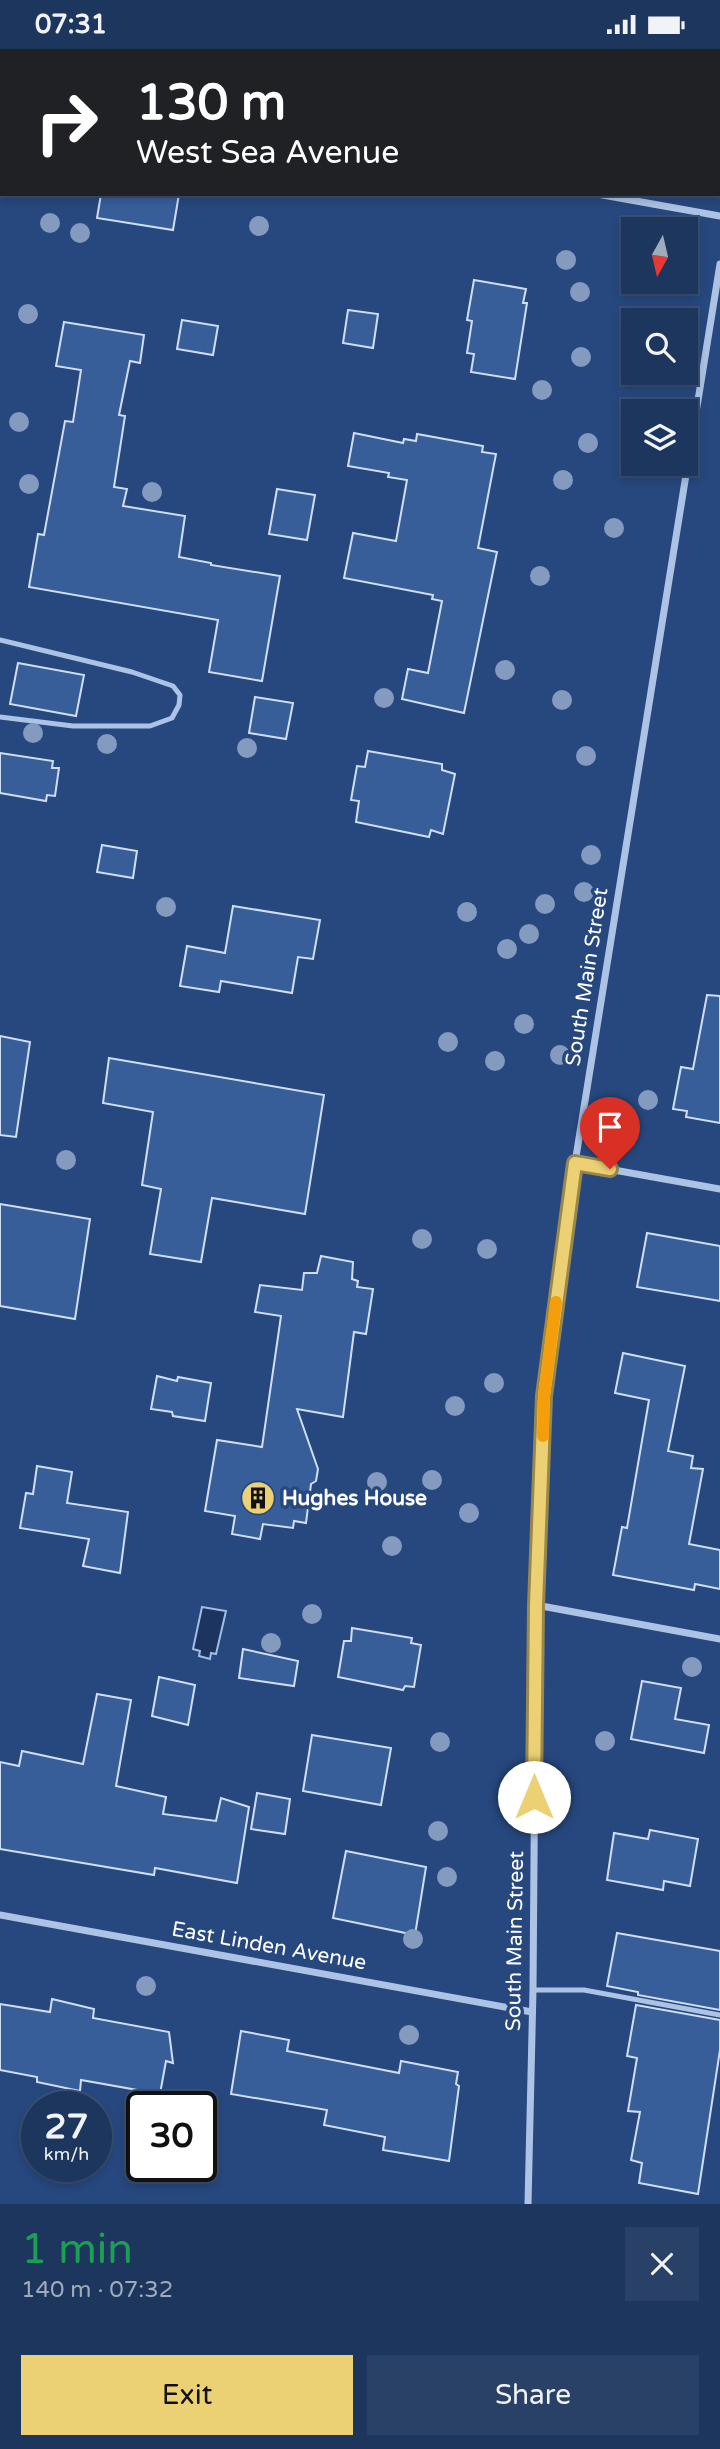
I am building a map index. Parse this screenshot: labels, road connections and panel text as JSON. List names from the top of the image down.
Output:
{
  "streets": {
    "street": ["South Main Street", "East Linden Avenue"]
  },
  "crossings": [
    ["South Main Street", "East Linden Avenue"]
  ],
  "places": {
    "building": ["Hughes House"]
  },
  "north": "bottom",
  "page": {
    "status": "07:31",
    "turn": ["130 m", "West Sea Avenue"],
    "speed": "27 km/h",
    "limit": "30",
    "heading": ["1 min", "140 m · 07:32"],
    "buttons": ["Exit", "Share"]
  }
}
